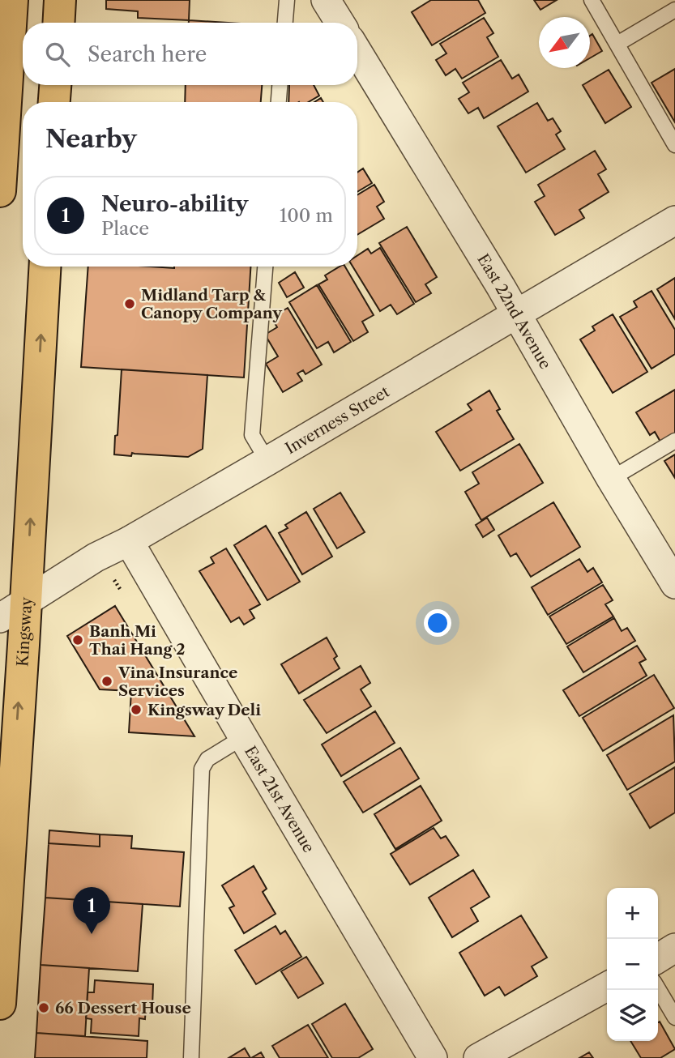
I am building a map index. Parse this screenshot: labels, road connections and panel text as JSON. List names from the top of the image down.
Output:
{
  "streets": {
    "main road": ["Kingsway"],
    "street": ["East 22nd Avenue", "Inverness Street", "East 21st Avenue"]
  },
  "crossings": [
    ["East 22nd Avenue", "Inverness Street"],
    ["Inverness Street", "Kingsway"],
    ["Inverness Street", "East 21st Avenue"]
  ],
  "one_way": ["Kingsway"],
  "places": [
    "Midland Tarp & Canopy Company",
    "Banh Mi Thai Hang 2",
    "Vina Insurance Services",
    "Kingsway Deli",
    "66 Dessert House"
  ],
  "north": "bottom left",
  "page": {
    "search": "Search here",
    "heading": "Nearby",
    "list": [
      {
        "mark": "1",
        "name": "Neuro-ability",
        "note": "Place",
        "value": "100 m"
      }
    ],
    "pins": "1",
    "map_buttons": ["+", "−"]
  }
}
